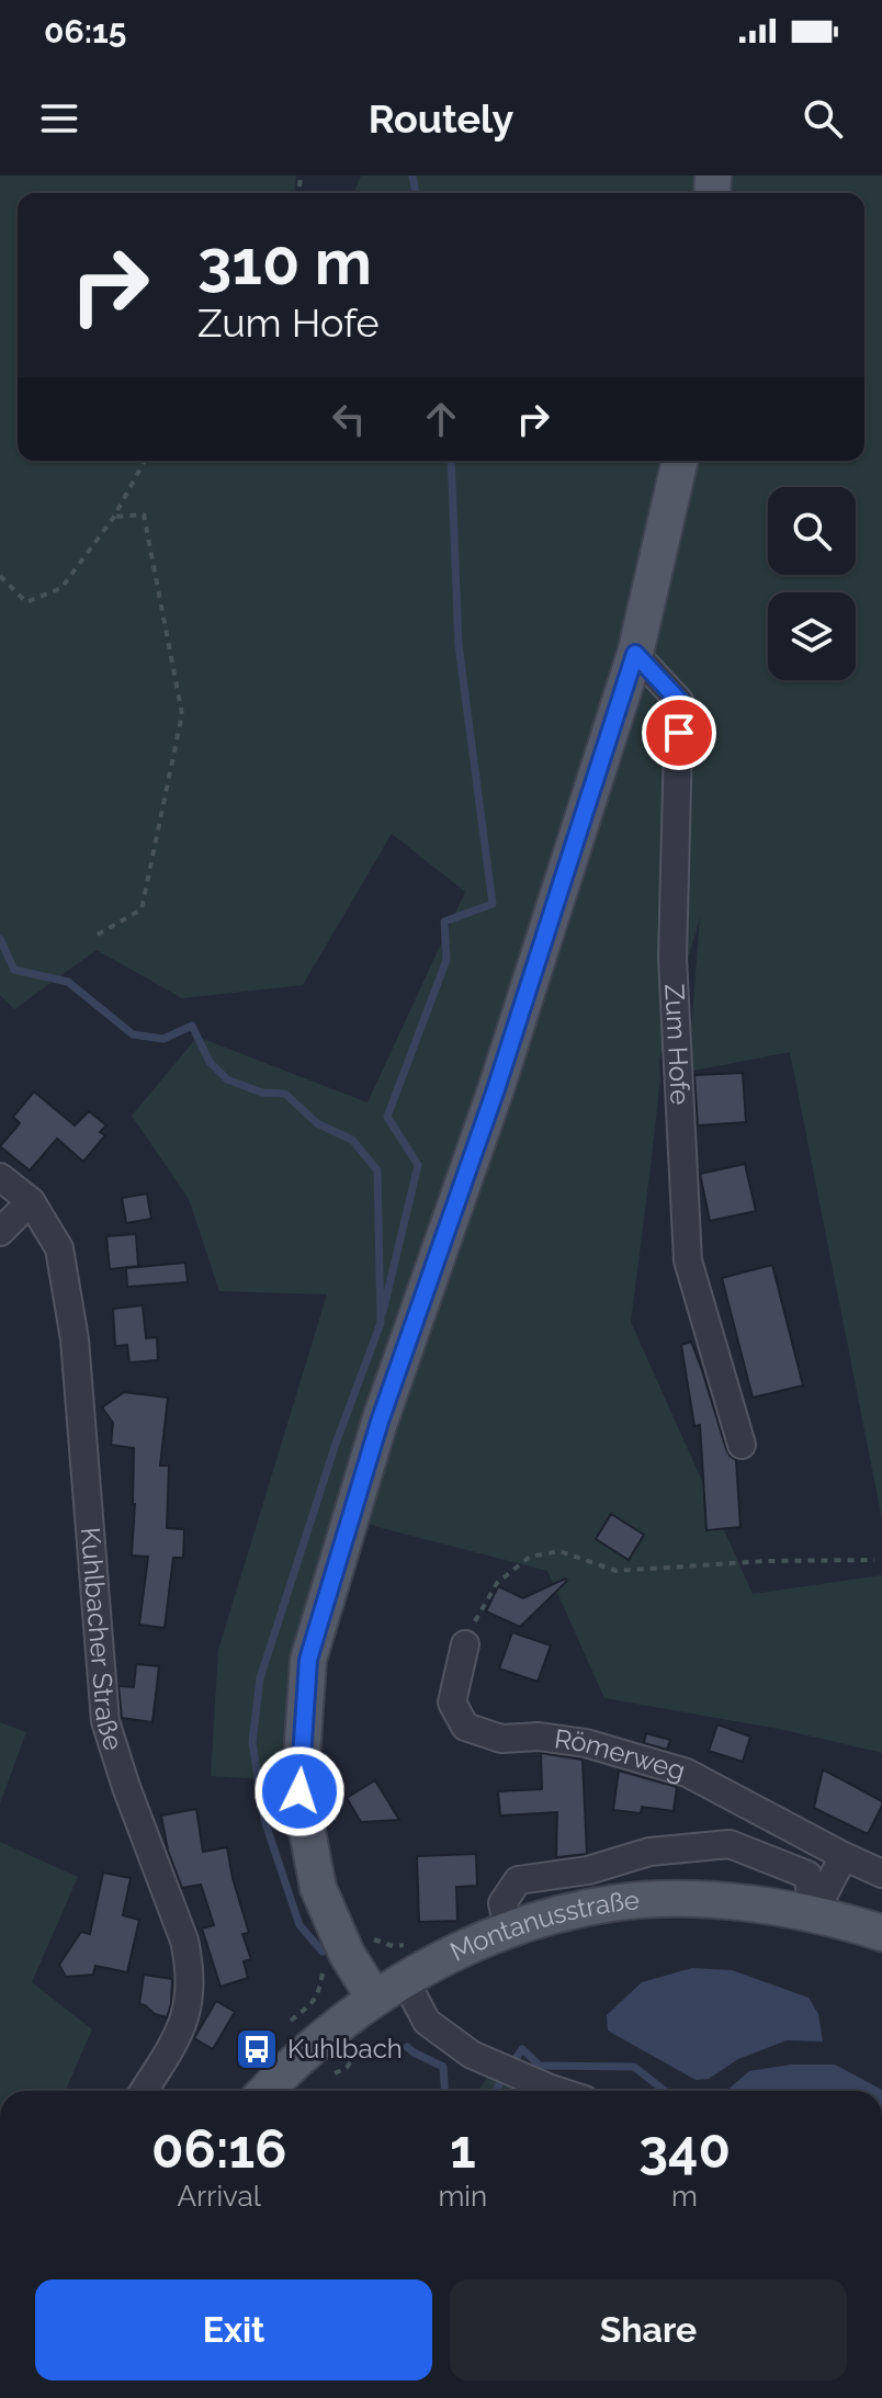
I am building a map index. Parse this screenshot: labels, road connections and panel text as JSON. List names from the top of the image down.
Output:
{
  "streets": {
    "main road": ["Montanusstraße"],
    "street": ["Zum Hofe", "Kuhlbacher Straße", "Römerweg"]
  },
  "places": {
    "bus stop": ["Kuhlbach"]
  },
  "page": {
    "status": "06:15",
    "header": "Routely",
    "turn": ["310 m", "Zum Hofe"],
    "eta": [
      "06:16",
      "Arrival",
      "1",
      "min",
      "340",
      "m"
    ],
    "buttons": ["Exit", "Share"]
  }
}
